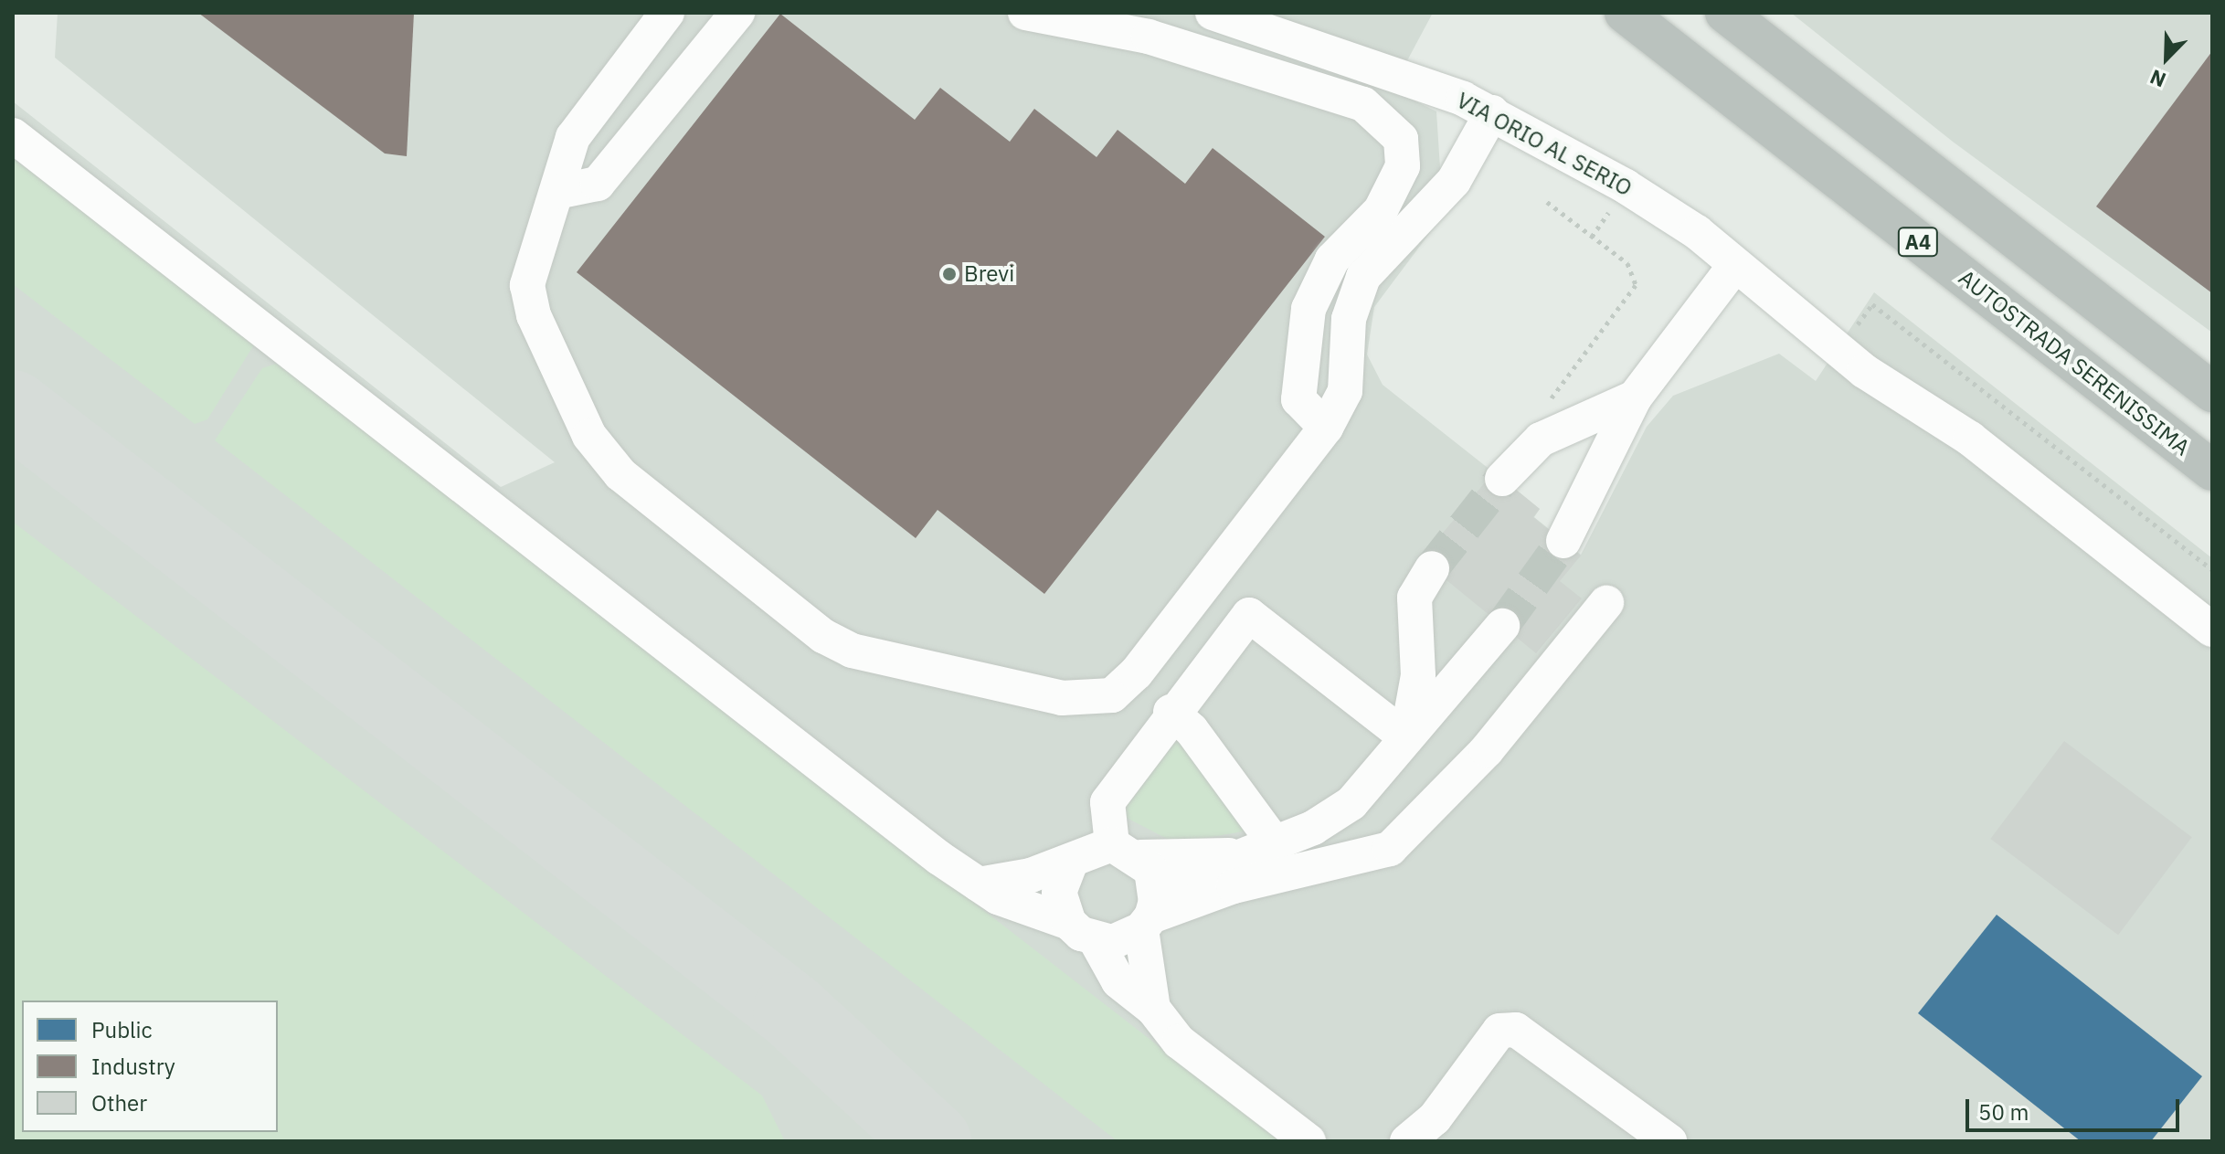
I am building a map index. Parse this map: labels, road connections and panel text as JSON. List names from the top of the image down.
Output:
{
  "streets": {
    "highway": ["A4", "AUTOSTRADA SERENISSIMA"],
    "street": ["VIA ORIO AL SERIO"]
  },
  "places": ["Brevi"],
  "legend": ["Public", "Industry", "Other"],
  "scale_bar": "50 m",
  "north": "bottom left"
}
